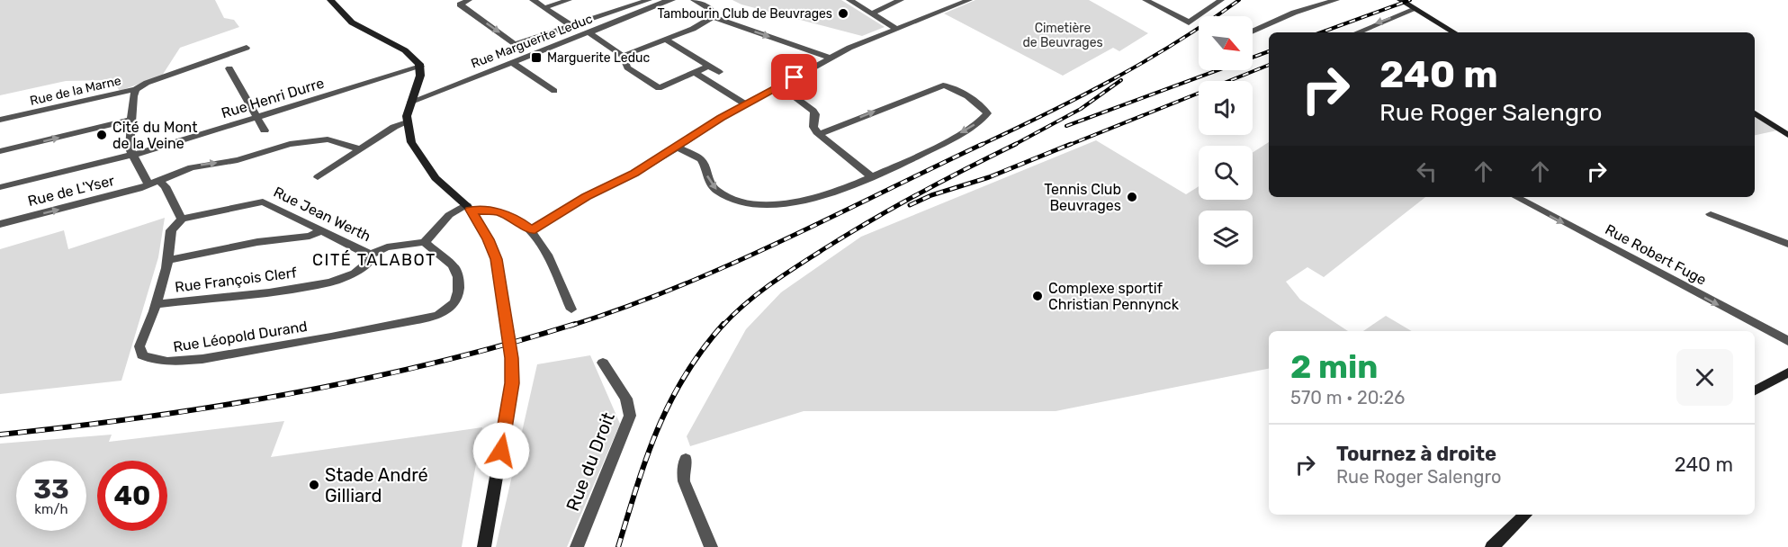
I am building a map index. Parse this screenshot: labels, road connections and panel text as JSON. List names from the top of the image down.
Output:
{
  "streets": {
    "street": [
      "Rue Marguerite Leduc",
      "Rue de la Marne",
      "Rue Henri Durre",
      "Rue de L'Yser",
      "Rue Jean Werth",
      "Rue Robert Fuge",
      "Rue François Clerf",
      "Rue Léopold Durand",
      "Rue du Droit"
    ]
  },
  "crossings": [
    ["Rue Jean Werth", "Rue François Clerf"],
    ["Rue Jean Werth", "Rue Léopold Durand"],
    ["Rue François Clerf", "Rue Léopold Durand"]
  ],
  "one_way": ["Rue Robert Fuge"],
  "districts": ["CITÉ TALABOT"],
  "parks": ["Cimetière de Beuvrages"],
  "places": {
    "other": [
      "Tambourin Club de Beuvrages",
      "Cité du Mont de la Veine",
      "Tennis Club Beuvrages",
      "Complexe sportif Christian Pennynck",
      "Stade André Gilliard"
    ],
    "transit": ["Marguerite Leduc"]
  },
  "north": "bottom right",
  "page": {
    "turn": ["240 m", "Rue Roger Salengro"],
    "heading": ["2 min", "570 m · 20:26"],
    "list": [
      {
        "name": "Tournez à droite",
        "note": "Rue Roger Salengro",
        "value": "240 m"
      }
    ],
    "speed": "33 km/h",
    "limit": "40"
  }
}
